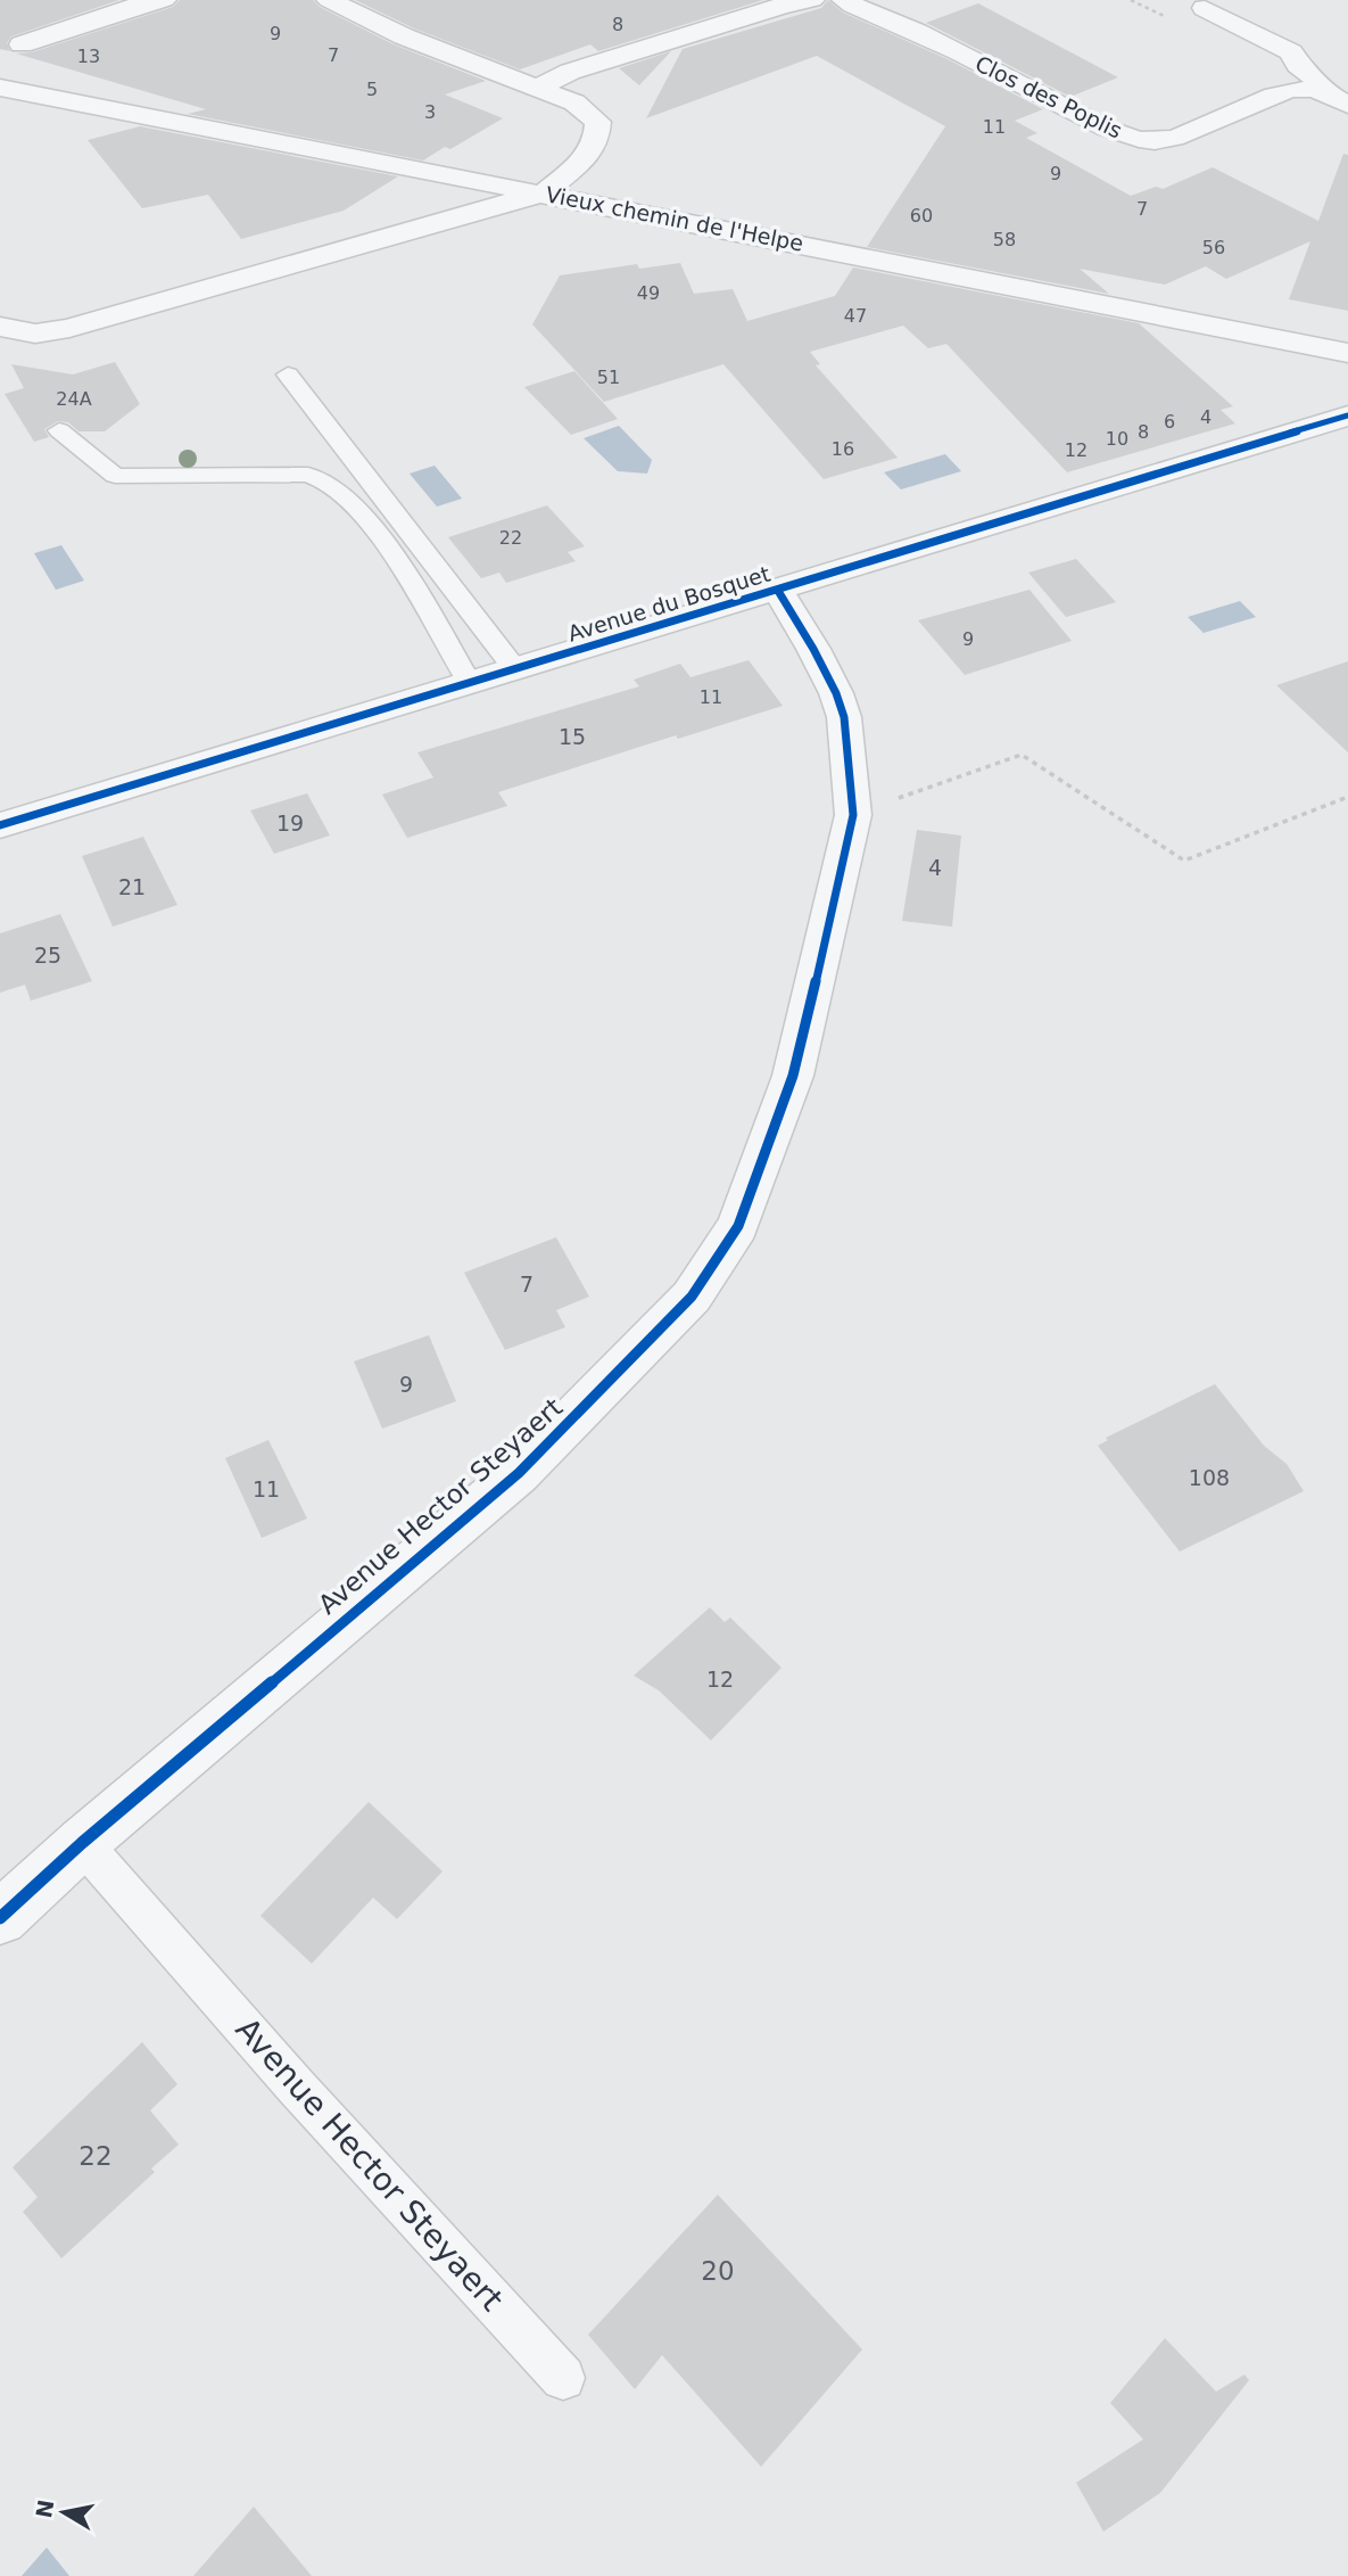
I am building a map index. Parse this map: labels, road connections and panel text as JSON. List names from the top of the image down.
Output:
{
  "streets": {
    "street": [
      "Clos des Poplis",
      "Vieux chemin de l'Helpe",
      "Avenue du Bosquet",
      "Avenue Hector Steyaert"
    ]
  },
  "crossings": [
    ["Avenue du Bosquet", "Avenue Hector Steyaert"]
  ],
  "house_numbers": [
    "8",
    "9",
    "7",
    "13",
    "5",
    "3",
    "11",
    "9",
    "7",
    "60",
    "58",
    "56",
    "49",
    "47",
    "51",
    "24A",
    "4",
    "6",
    "8",
    "10",
    "16",
    "12",
    "22",
    "9",
    "11",
    "15",
    "19",
    "4",
    "21",
    "25",
    "7",
    "9",
    "108",
    "11",
    "12",
    "22",
    "20"
  ],
  "north": "left"
}
